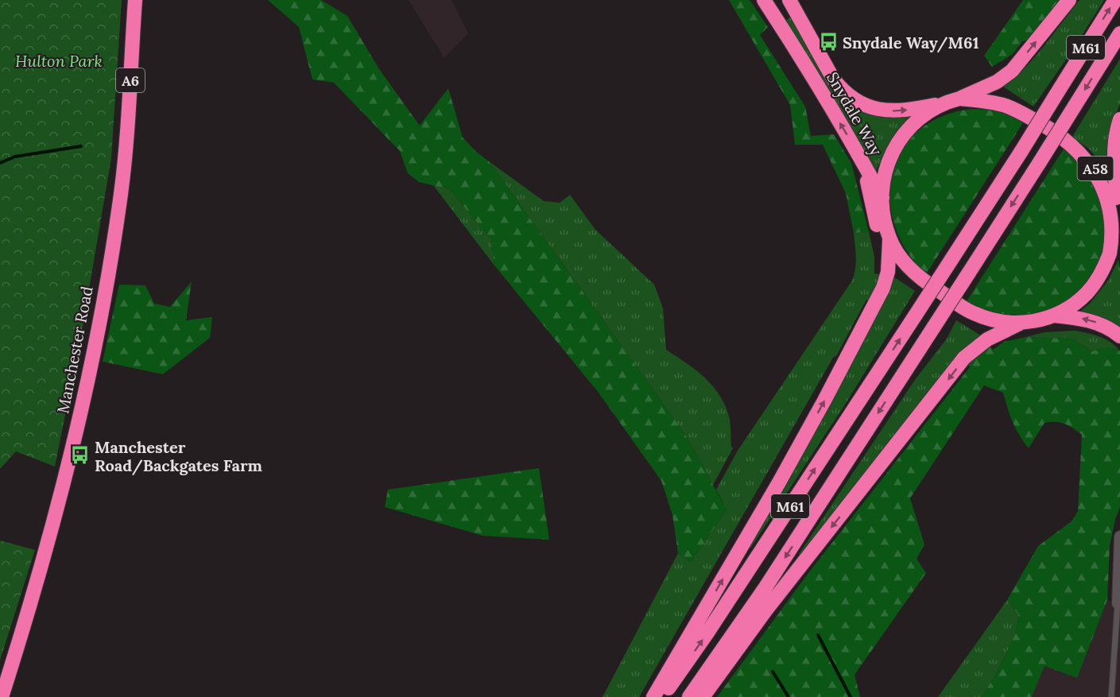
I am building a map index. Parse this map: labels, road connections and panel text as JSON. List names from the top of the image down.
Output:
{
  "streets": {
    "highway": [
      "M61",
      "A6",
      "Snydale Way",
      "A58",
      "Manchester Road"
    ]
  },
  "crossings": [
    ["M61", "A58"],
    ["Snydale Way", "A58"]
  ],
  "parks": ["Hulton Park"],
  "places": {
    "bus stop": ["Snydale Way/M61", "Manchester Road/Backgates Farm"]
  }
}
